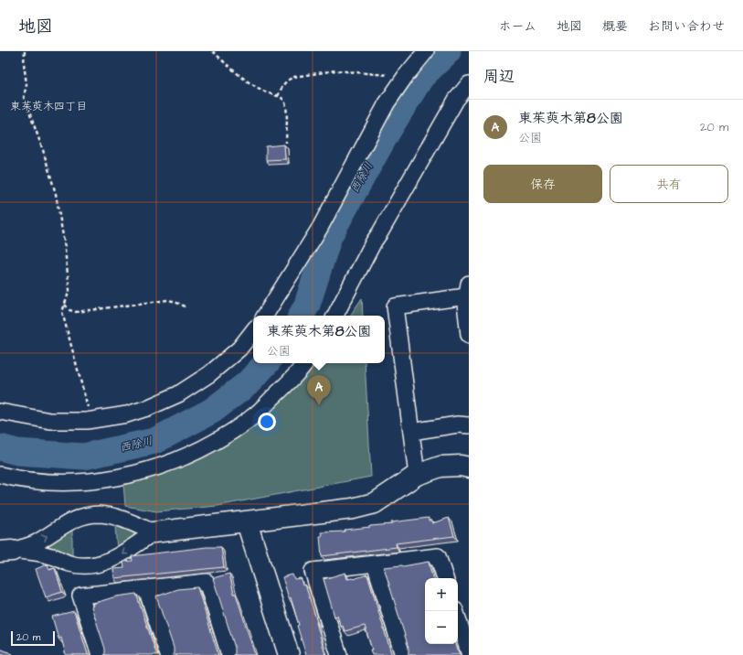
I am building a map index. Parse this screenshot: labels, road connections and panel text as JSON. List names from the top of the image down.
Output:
{
  "districts": ["東茱萸木四丁目"],
  "water": ["西除川"],
  "scale_bar": "20 m",
  "page": {
    "header": "地図",
    "nav": [
      "ホーム",
      "地図",
      "概要",
      "お問い合わせ"
    ],
    "heading": "周辺",
    "list": [
      {
        "mark": "A",
        "name": "東茱萸木第8公園",
        "note": "公園",
        "value": "20 m"
      }
    ],
    "buttons": ["保存", "共有"],
    "popup": ["東茱萸木第8公園", "公園"],
    "pins": "A",
    "map_buttons": ["+", "−"],
    "scale": "20 m"
  }
}
